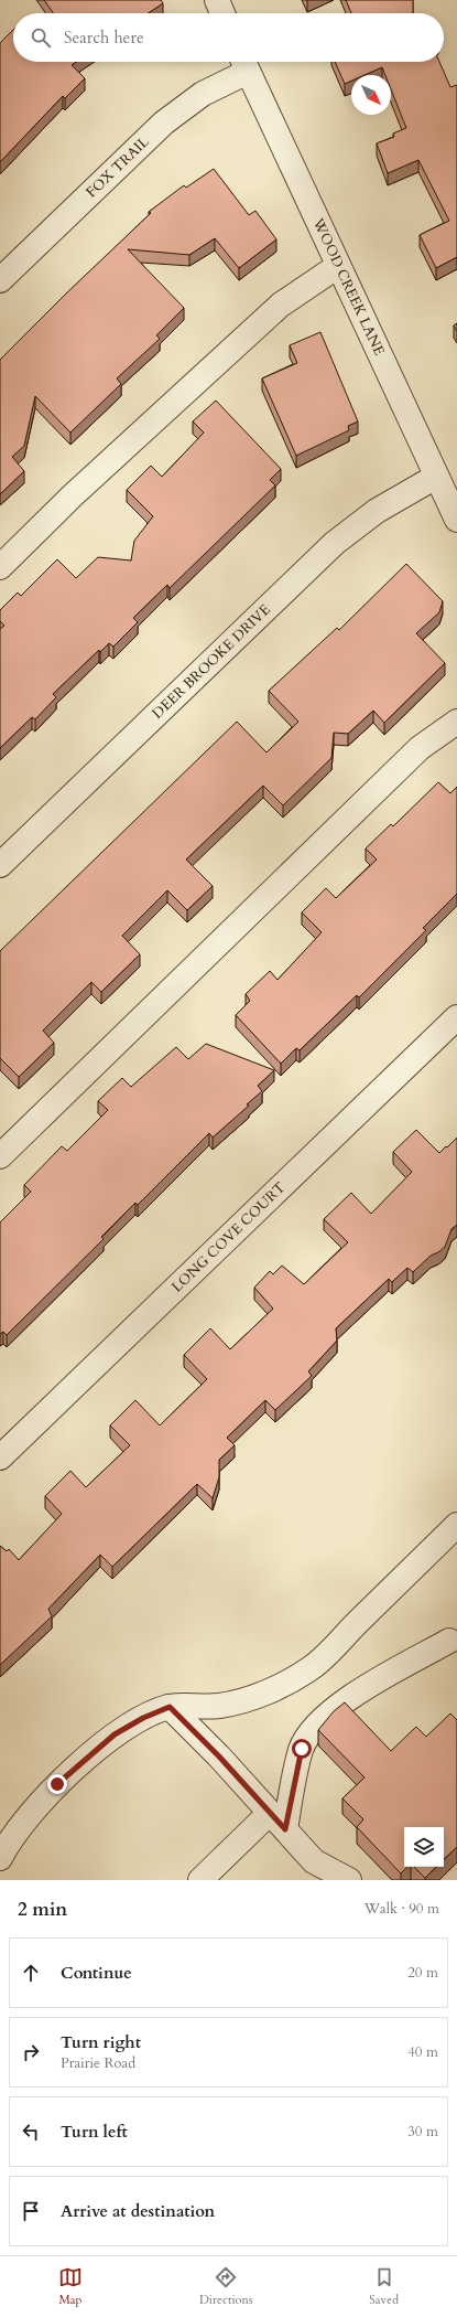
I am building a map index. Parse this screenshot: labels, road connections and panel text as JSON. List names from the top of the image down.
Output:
{
  "streets": {
    "street": [
      "FOX TRAIL",
      "WOOD CREEK LANE",
      "DEER BROOKE DRIVE",
      "LONG COVE COURT"
    ]
  },
  "crossings": [
    ["FOX TRAIL", "WOOD CREEK LANE"],
    ["WOOD CREEK LANE", "DEER BROOKE DRIVE"]
  ],
  "north": "bottom right",
  "page": {
    "search": "Search here",
    "heading": ["2 min", "Walk · 90 m"],
    "list": [
      ["Continue", "20 m"],
      ["Turn right", "Prairie Road", "40 m"],
      ["Turn left", "30 m"],
      "Arrive at destination"
    ],
    "nav": ["Map", "Directions", "Saved"]
  }
}
